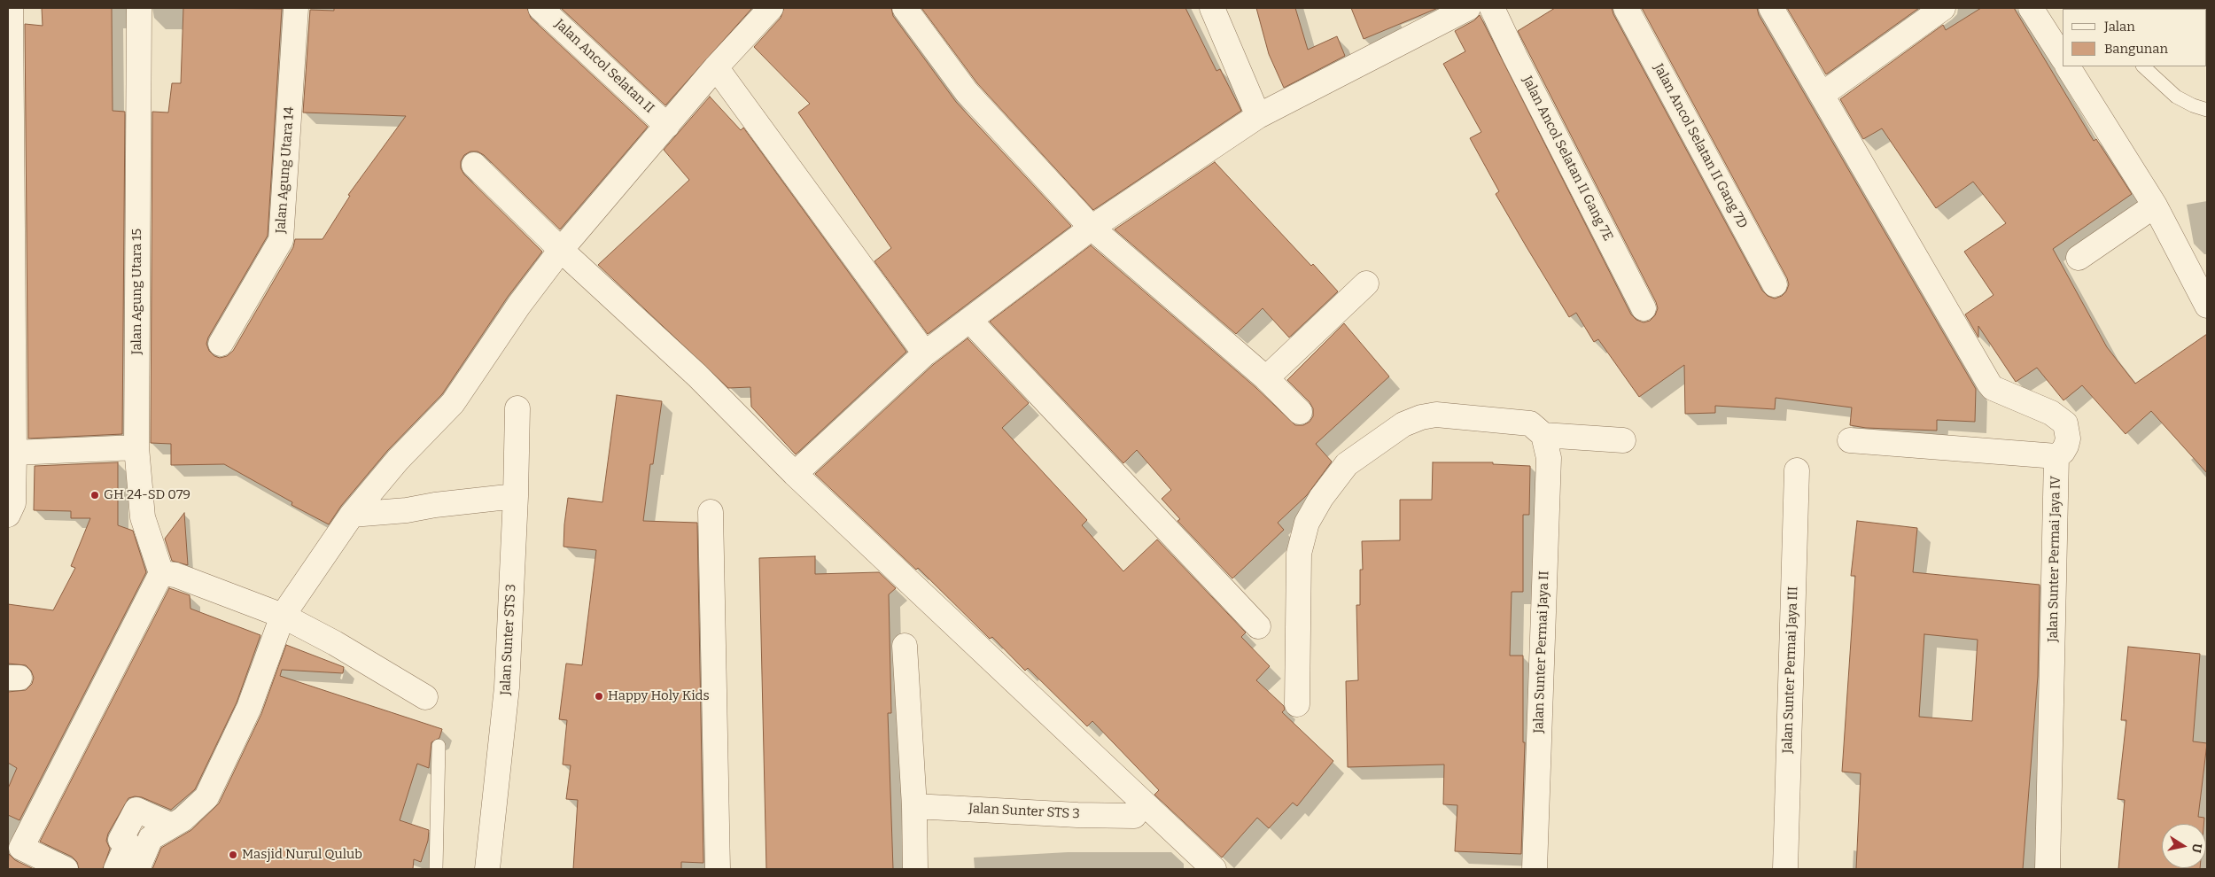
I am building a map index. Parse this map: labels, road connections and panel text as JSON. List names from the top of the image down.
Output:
{
  "streets": {
    "street": [
      "Jalan Ancol Selatan II",
      "Jalan Ancol Selatan II Gang 7D",
      "Jalan Ancol Selatan II Gang 7E",
      "Jalan Agung Utara 14",
      "Jalan Agung Utara 15",
      "Jalan Sunter Permai Jaya IV",
      "Jalan Sunter STS 3",
      "Jalan Sunter Permai Jaya II",
      "Jalan Sunter Permai Jaya III"
    ]
  },
  "places": ["GH 24-SD 079", "Happy Holy Kids", "Masjid Nurul Qulub"],
  "legend": ["Jalan", "Bangunan"],
  "north": "right"
}
